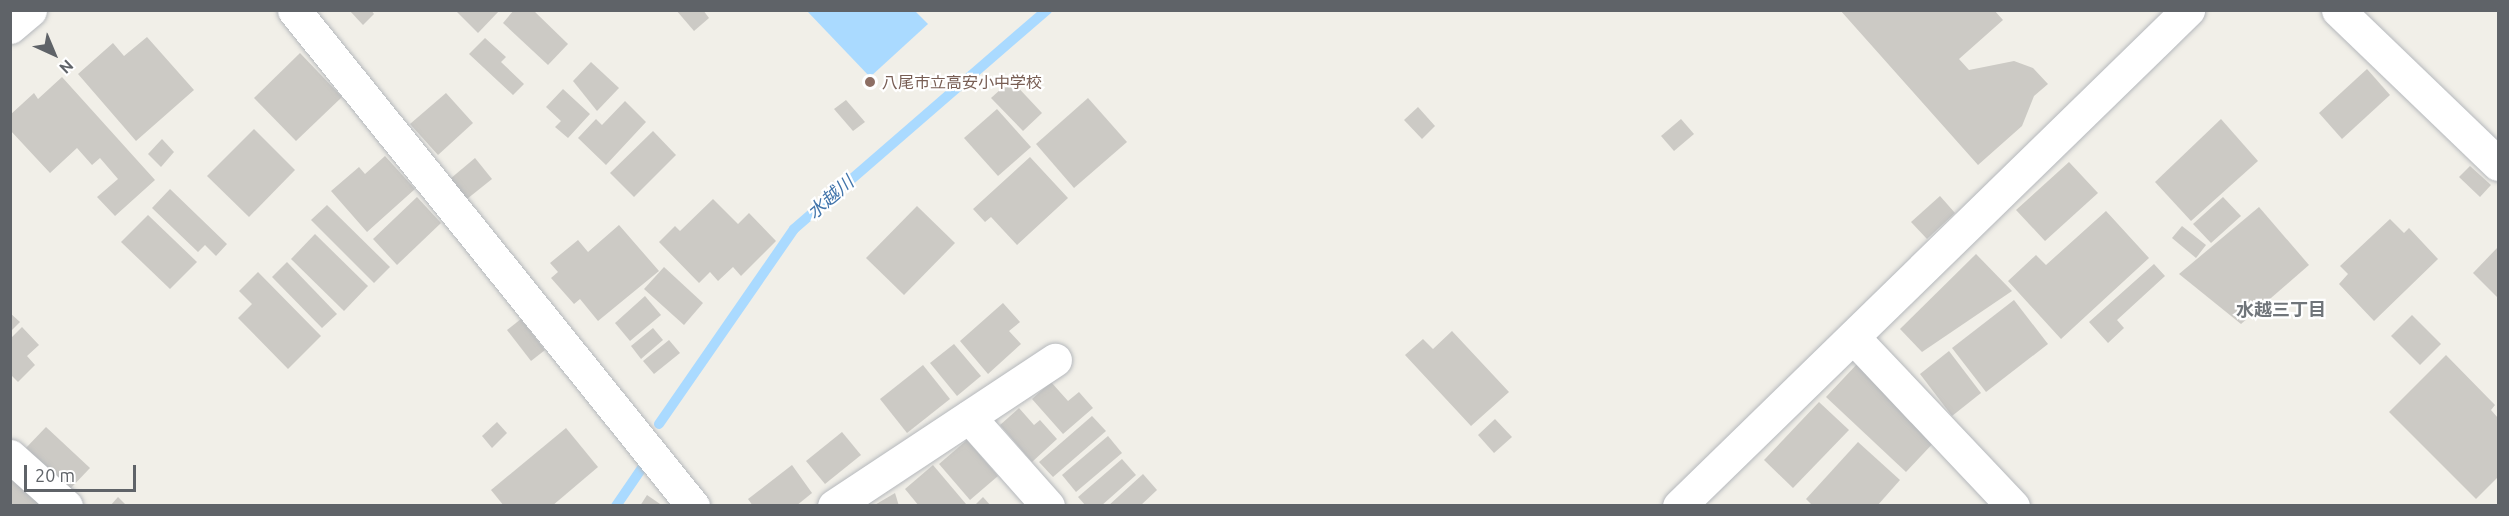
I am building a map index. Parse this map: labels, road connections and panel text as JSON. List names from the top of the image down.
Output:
{
  "districts": ["水越三丁目"],
  "water": ["水越川"],
  "places": ["八尾市立高安小中学校"],
  "scale_bar": "20 m",
  "north": "bottom right"
}
